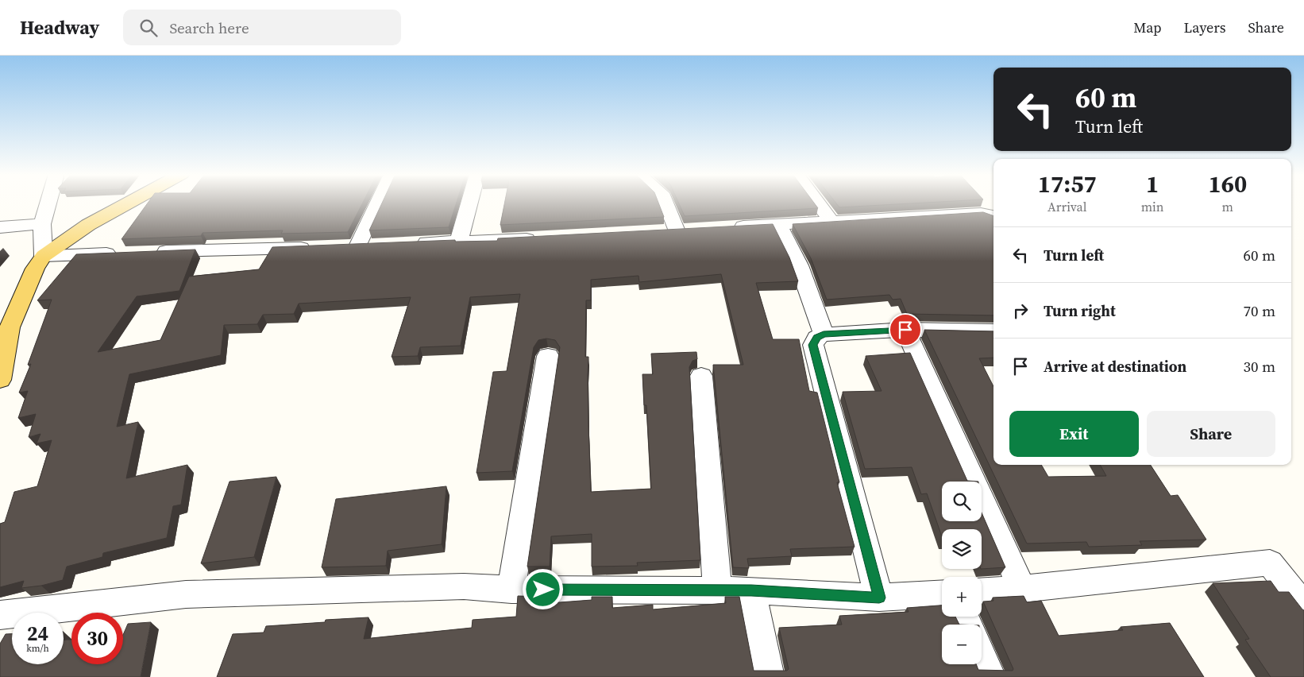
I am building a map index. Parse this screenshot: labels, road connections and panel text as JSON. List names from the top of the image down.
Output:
{
  "page": {
    "header": "Headway",
    "search": "Search here",
    "nav": ["Map", "Layers", "Share"],
    "turn": ["60 m", "Turn left"],
    "eta": [
      "17:57",
      "Arrival",
      "1",
      "min",
      "160",
      "m"
    ],
    "list": [
      {
        "name": "Turn left",
        "value": "60 m"
      },
      {
        "name": "Turn right",
        "value": "70 m"
      },
      {
        "name": "Arrive at destination",
        "value": "30 m"
      }
    ],
    "buttons": ["Exit", "Share"],
    "map_buttons": ["+", "−"],
    "speed": "24 km/h",
    "limit": "30"
  }
}
